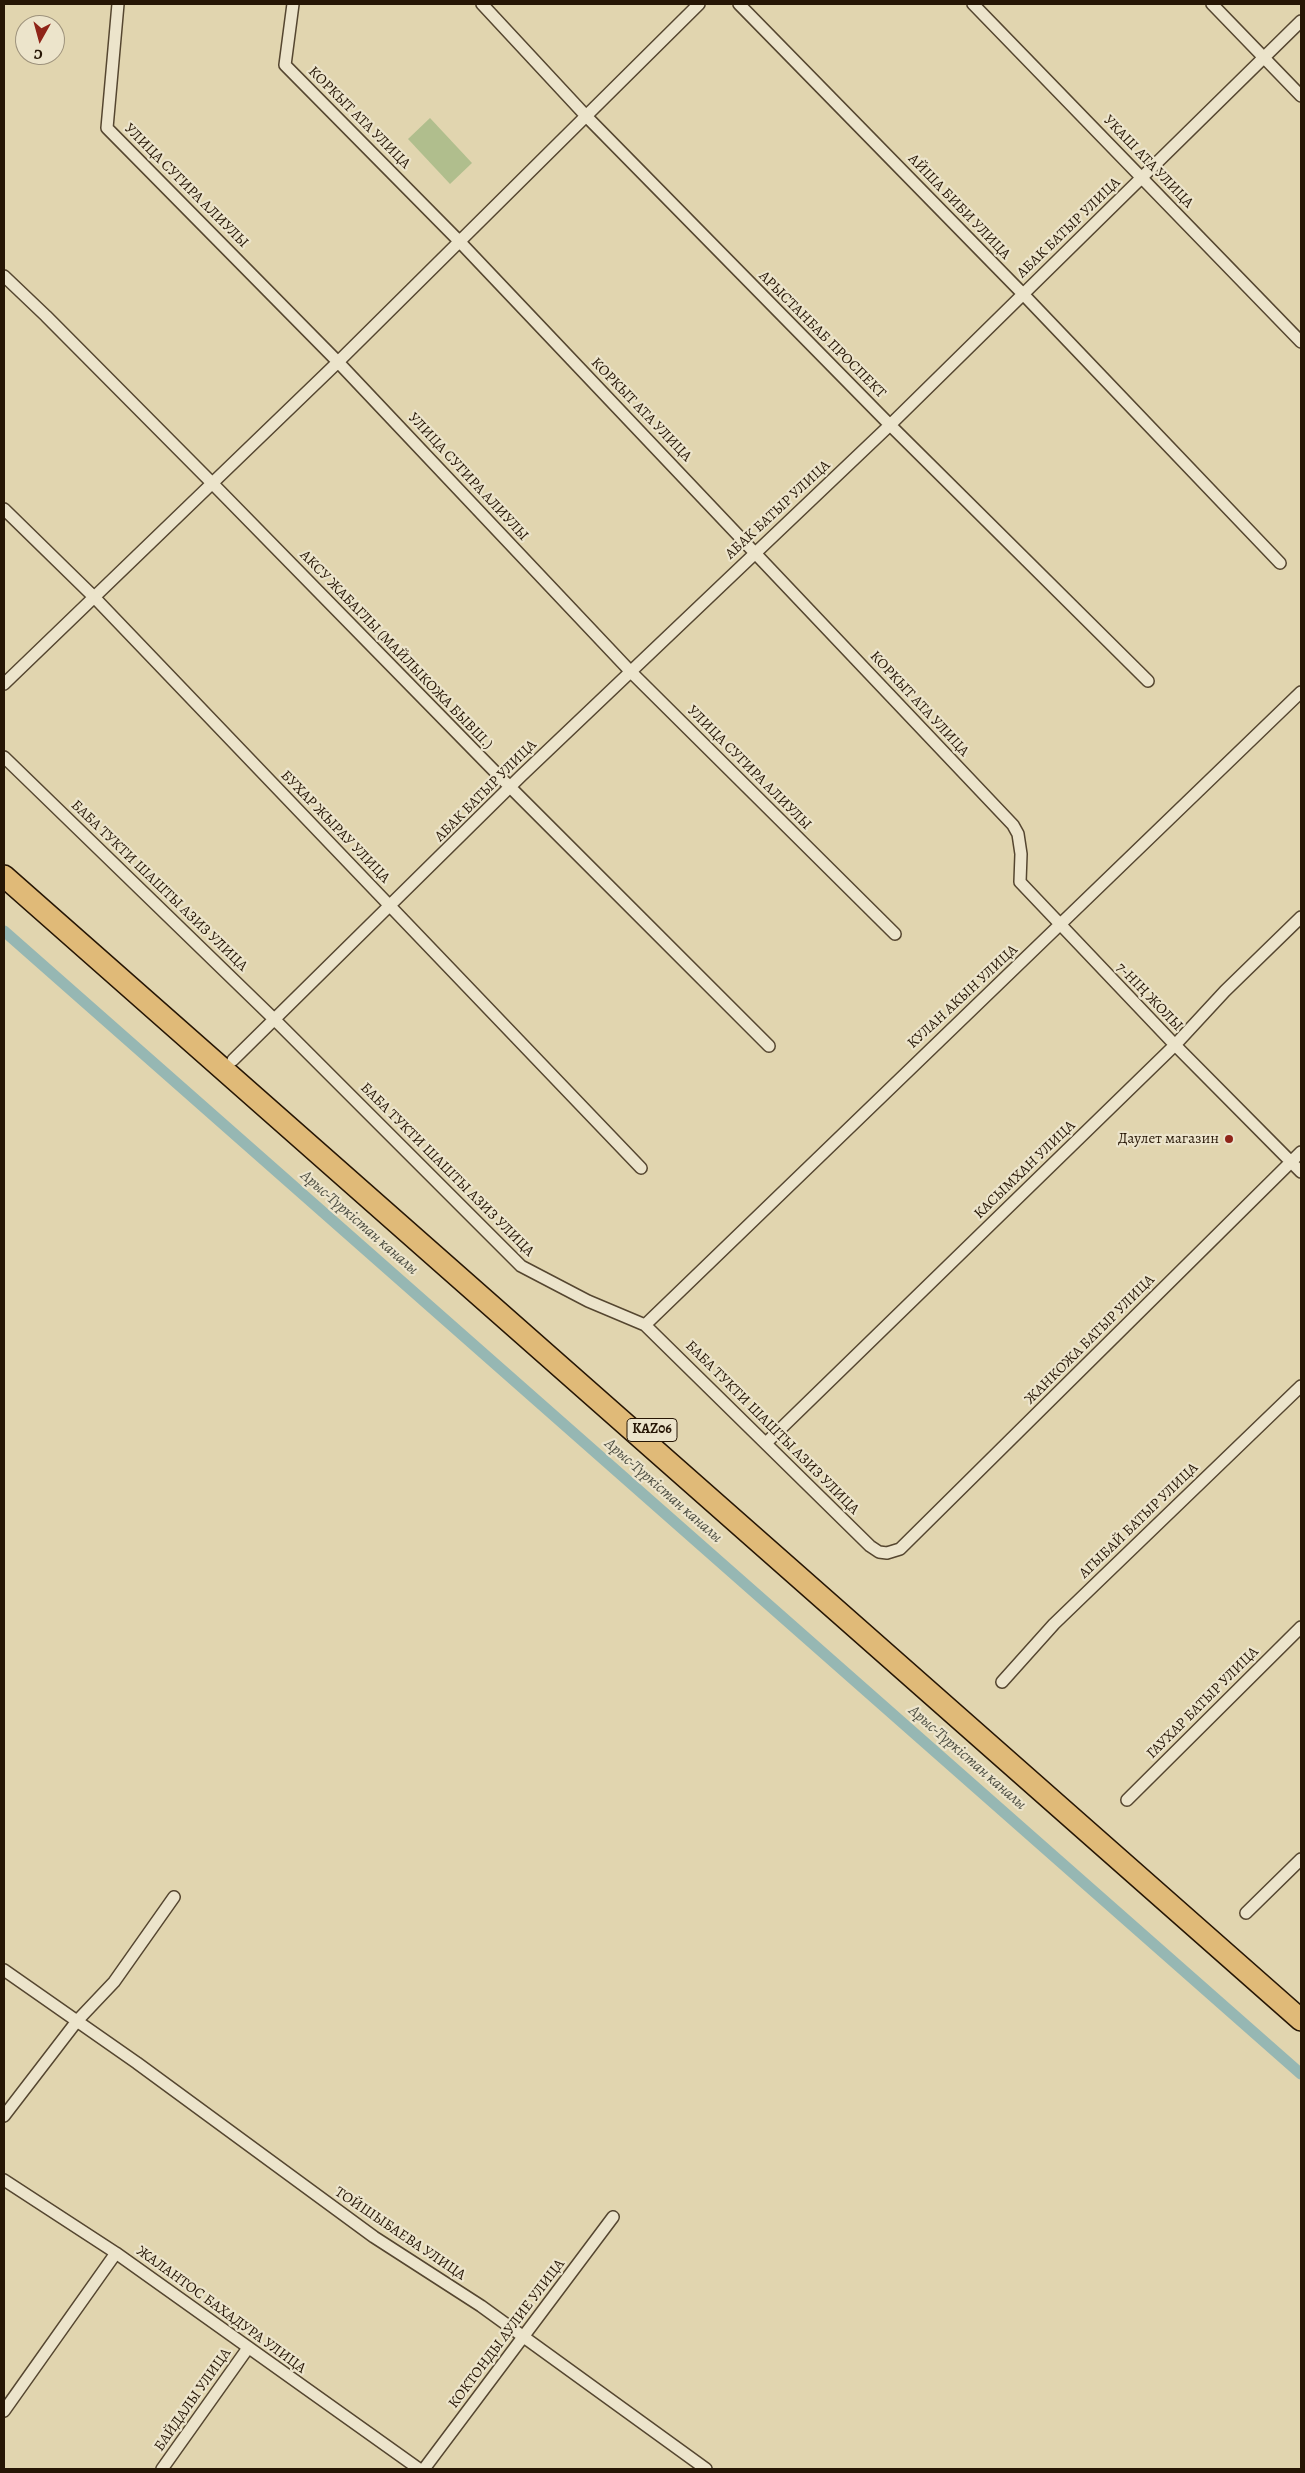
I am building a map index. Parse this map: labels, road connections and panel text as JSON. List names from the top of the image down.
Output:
{
  "streets": {
    "highway": ["KАZ06"],
    "street": [
      "КОРКЫТ АТА УЛИЦА",
      "УКАШ АТА УЛИЦА",
      "УЛИЦА СУГИРА АЛИУЛЫ",
      "АЙША БИБИ УЛИЦА",
      "АБАК БАТЫР УЛИЦА",
      "АРЫСТАНБАБ ПРОСПЕКТ",
      "АКСУ ЖАБАГЛЫ (МАЙЛЫКОЖА БЫВШ.)",
      "БУХАР ЖЫРАУ УЛИЦА",
      "БАБА ТУКТИ ШАШТЫ АЗИЗ УЛИЦА",
      "КУЛАН АКЫН УЛИЦА",
      "7-НІҢ ЖОЛЫ",
      "КАСЫМХАН УЛИЦА",
      "ЖАНКОЖА БАТЫР УЛИЦА",
      "АГЫБАЙ БАТЫР УЛИЦА",
      "ГАУХАР БАТЫР УЛИЦА",
      "ТОЙШЫБАЕВА УЛИЦА",
      "ЖАЛАНТОС БАХАДУРА УЛИЦА",
      "КОКТОНДЫ АУЛИЕ УЛИЦА",
      "БАЙДАЛЫ УЛИЦА"
    ]
  },
  "crossings": [
    ["КОРКЫТ АТА УЛИЦА", "АБАК БАТЫР УЛИЦА"],
    ["КОРКЫТ АТА УЛИЦА", "7-НІҢ ЖОЛЫ"],
    ["УКАШ АТА УЛИЦА", "АБАК БАТЫР УЛИЦА"],
    ["УЛИЦА СУГИРА АЛИУЛЫ", "АБАК БАТЫР УЛИЦА"],
    ["АЙША БИБИ УЛИЦА", "АБАК БАТЫР УЛИЦА"],
    ["АБАК БАТЫР УЛИЦА", "АРЫСТАНБАБ ПРОСПЕКТ"],
    ["АБАК БАТЫР УЛИЦА", "АКСУ ЖАБАГЛЫ (МАЙЛЫКОЖА БЫВШ.)"],
    ["АБАК БАТЫР УЛИЦА", "БУХАР ЖЫРАУ УЛИЦА"],
    ["АБАК БАТЫР УЛИЦА", "БАБА ТУКТИ ШАШТЫ АЗИЗ УЛИЦА"],
    ["АБАК БАТЫР УЛИЦА", "KАZ06"],
    ["БАБА ТУКТИ ШАШТЫ АЗИЗ УЛИЦА", "КУЛАН АКЫН УЛИЦА"],
    ["БАБА ТУКТИ ШАШТЫ АЗИЗ УЛИЦА", "КАСЫМХАН УЛИЦА"],
    ["БАБА ТУКТИ ШАШТЫ АЗИЗ УЛИЦА", "ЖАНКОЖА БАТЫР УЛИЦА"],
    ["КУЛАН АКЫН УЛИЦА", "7-НІҢ ЖОЛЫ"],
    ["7-НІҢ ЖОЛЫ", "КАСЫМХАН УЛИЦА"],
    ["7-НІҢ ЖОЛЫ", "ЖАНКОЖА БАТЫР УЛИЦА"],
    ["ТОЙШЫБАЕВА УЛИЦА", "КОКТОНДЫ АУЛИЕ УЛИЦА"],
    ["ЖАЛАНТОС БАХАДУРА УЛИЦА", "БАЙДАЛЫ УЛИЦА"]
  ],
  "water": ["Арыс-Түркістан каналы"],
  "places": ["Даулет магазин"],
  "north": "bottom"
}
